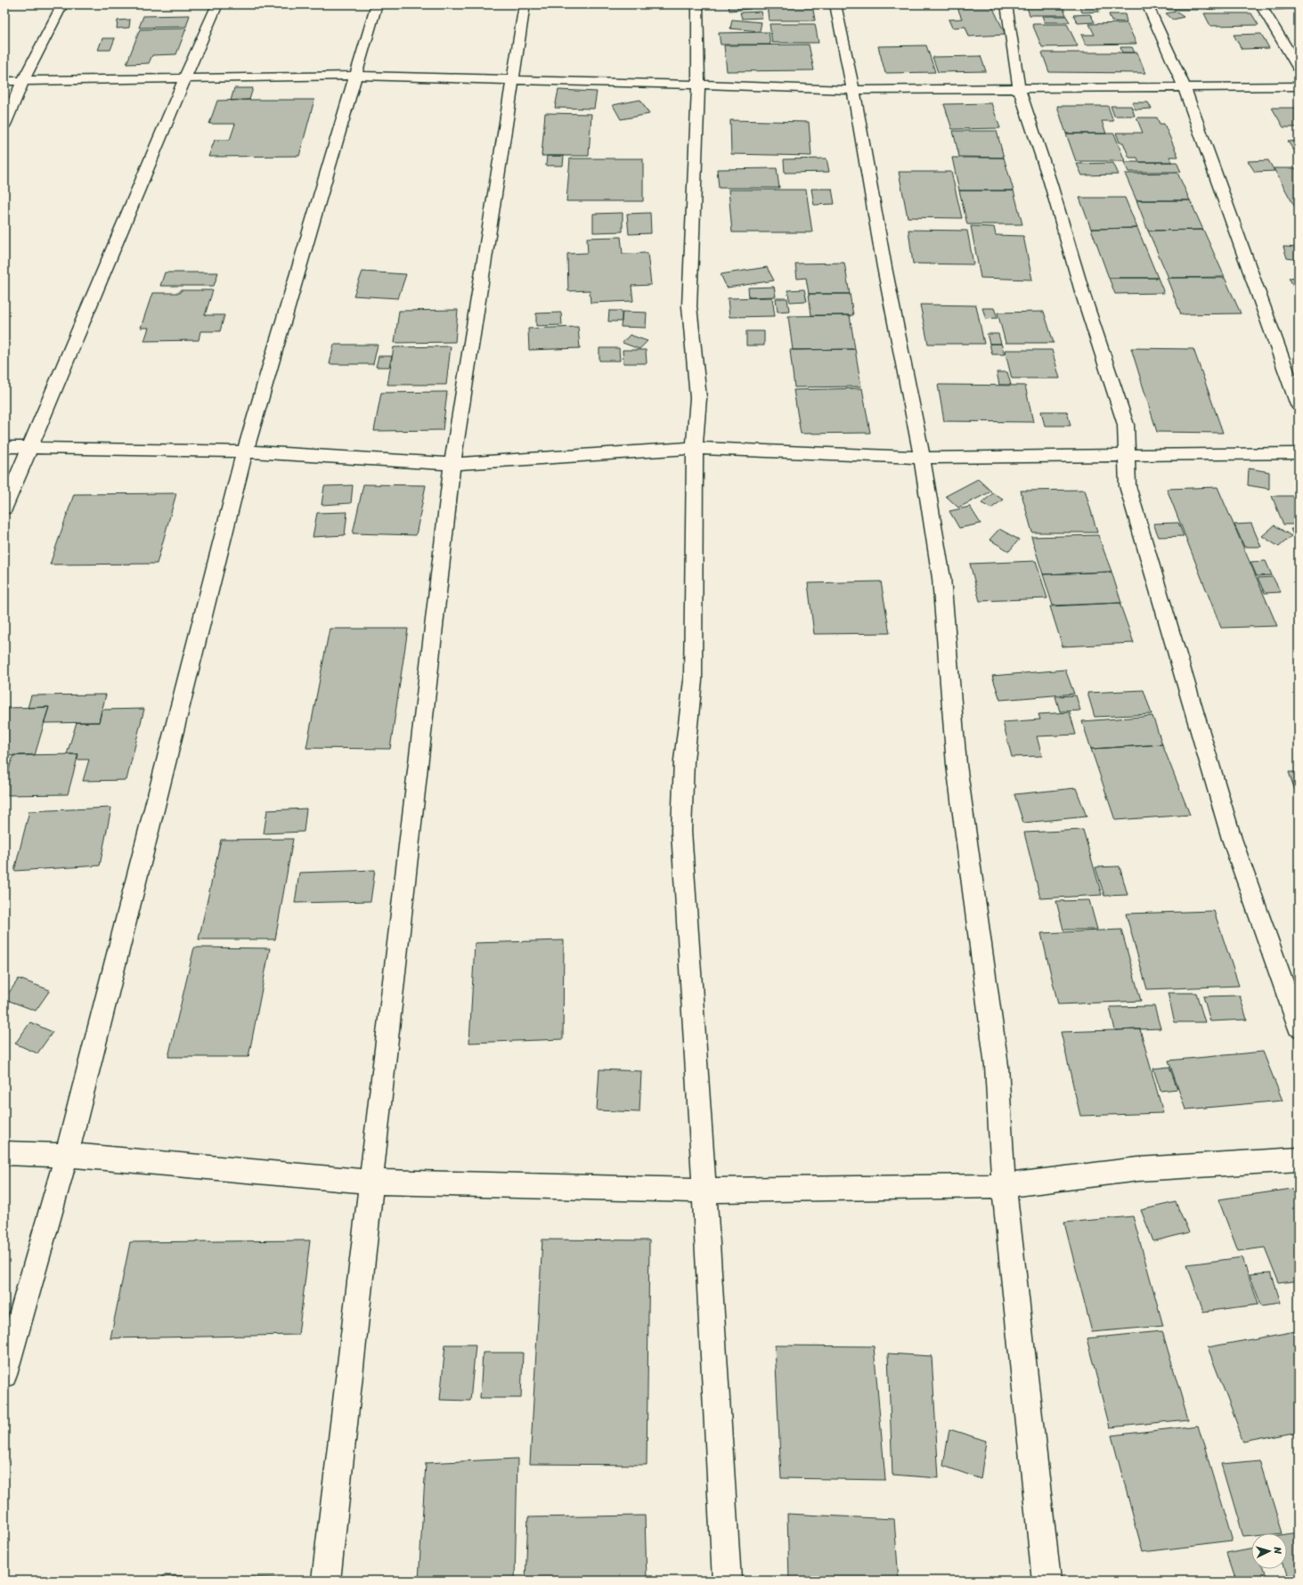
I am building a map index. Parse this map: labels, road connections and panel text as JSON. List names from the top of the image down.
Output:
{
  "north": "right"
}
